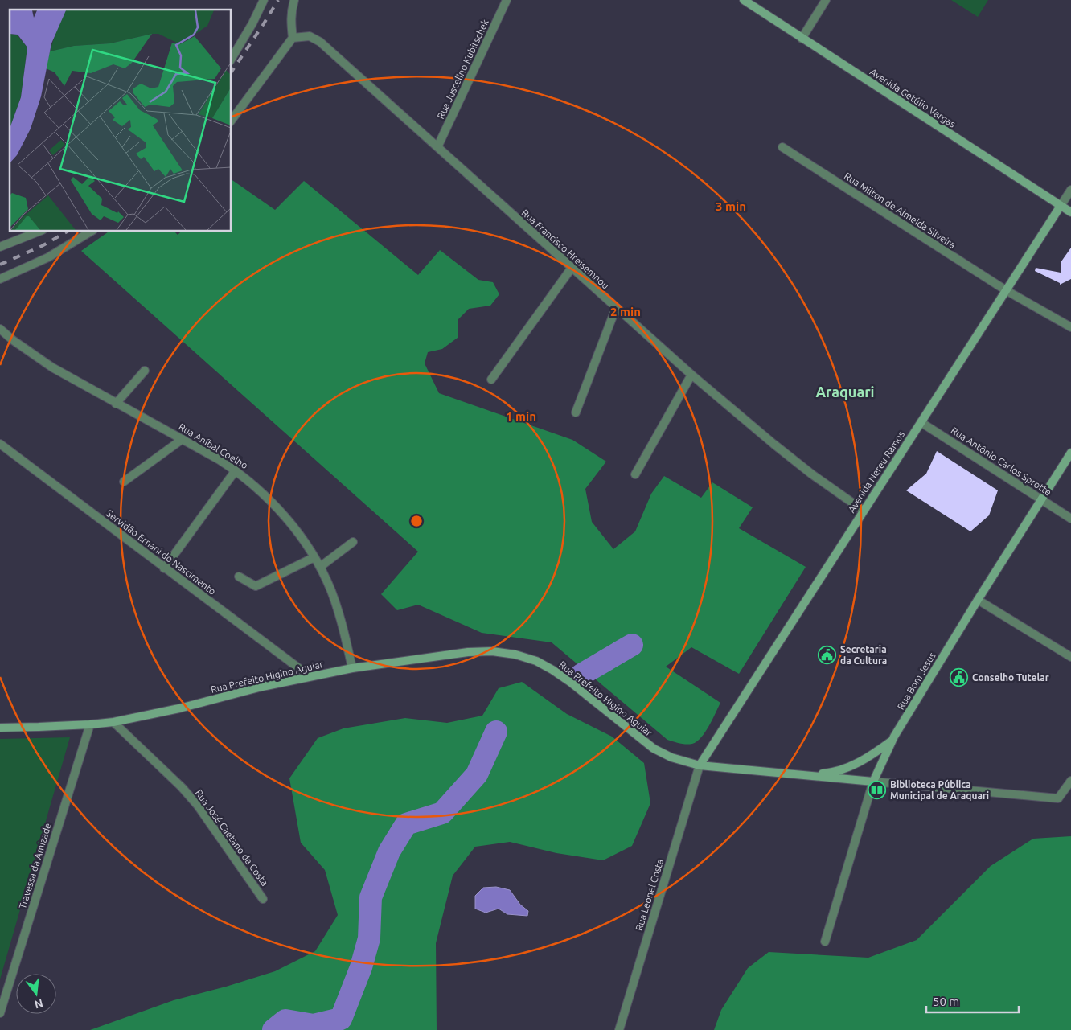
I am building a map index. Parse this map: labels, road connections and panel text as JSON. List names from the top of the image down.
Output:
{
  "streets": {
    "main road": [
      "Avenida Getúlio Vargas",
      "Avenida Nereu Ramos",
      "Rua Prefeito Higino Aguiar",
      "Rua Bom Jesus"
    ],
    "street": [
      "Rua Juscelino Kubitschek",
      "Rua Milton de Almeida Silveira",
      "Rua Francisco Hreisemnou",
      "Rua Aníbal Coelho",
      "Rua Antônio Carlos Sprotte",
      "Servidão Ernani do Nascimento",
      "Rua José Caetano da Costa",
      "Travessa da Amizade",
      "Rua Leonel Costa"
    ]
  },
  "crossings": [
    ["Rua Juscelino Kubitschek", "Rua Francisco Hreisemnou"],
    ["Avenida Getúlio Vargas", "Avenida Nereu Ramos"],
    ["Rua Milton de Almeida Silveira", "Avenida Nereu Ramos"],
    ["Rua Francisco Hreisemnou", "Avenida Nereu Ramos"],
    ["Rua Aníbal Coelho", "Rua Prefeito Higino Aguiar"],
    ["Rua Antônio Carlos Sprotte", "Avenida Nereu Ramos"],
    ["Rua Antônio Carlos Sprotte", "Rua Bom Jesus"],
    ["Avenida Nereu Ramos", "Rua Prefeito Higino Aguiar"],
    ["Avenida Nereu Ramos", "Rua Leonel Costa"],
    ["Servidão Ernani do Nascimento", "Rua Prefeito Higino Aguiar"],
    ["Rua Prefeito Higino Aguiar", "Rua Bom Jesus"],
    ["Rua Prefeito Higino Aguiar", "Rua José Caetano da Costa"],
    ["Rua Prefeito Higino Aguiar", "Travessa da Amizade"],
    ["Rua Prefeito Higino Aguiar", "Rua Leonel Costa"]
  ],
  "districts": ["Araquari"],
  "places": {
    "public building": ["Secretaria da Cultura", "Conselho Tutelar"],
    "library": ["Biblioteca Pública Municipal de Araquari"]
  },
  "scale_bar": "50 m",
  "north": "bottom",
  "rings": ["3 min", "2 min", "1 min"]
}
